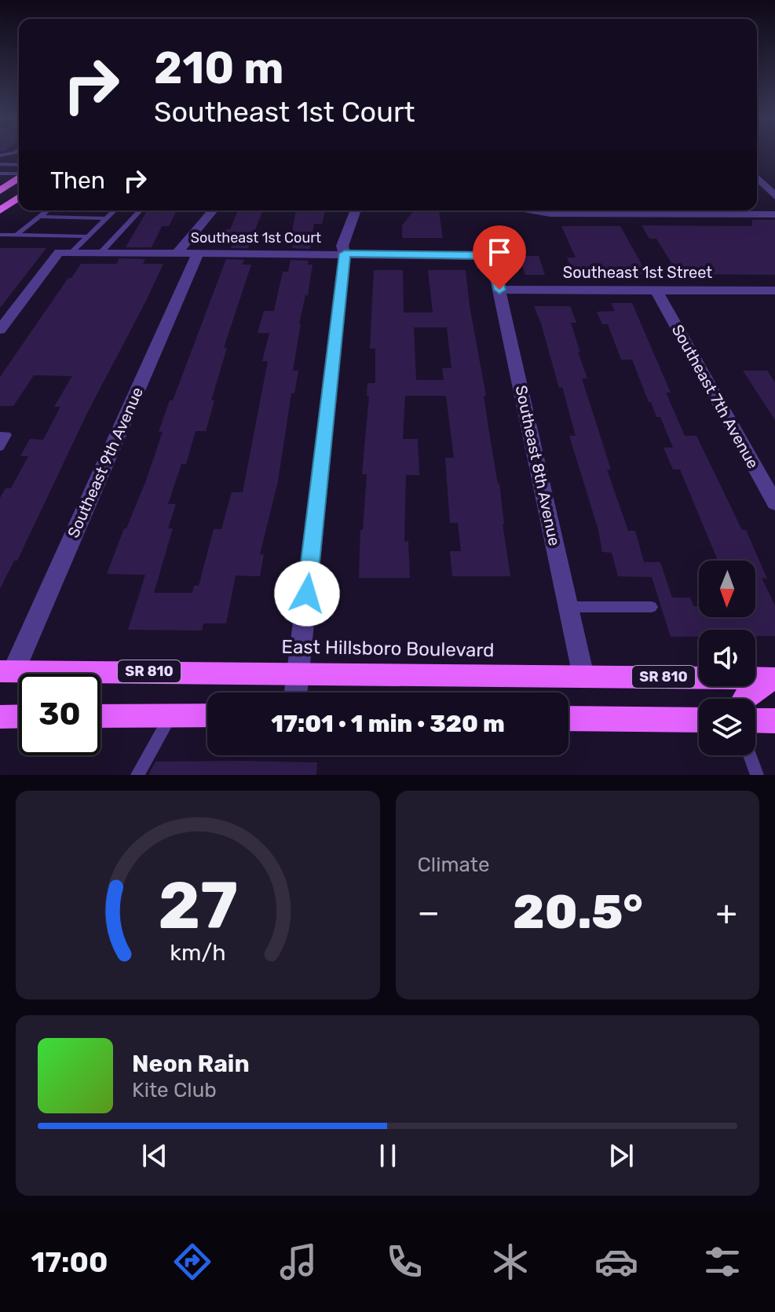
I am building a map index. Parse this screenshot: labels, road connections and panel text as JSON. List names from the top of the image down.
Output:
{
  "streets": {
    "main road": ["East Hillsboro Boulevard", "SR 810"],
    "street": [
      "Southeast 1st Court",
      "Southeast 1st Street",
      "Southeast 7th Avenue",
      "Southeast 9th Avenue",
      "Southeast 8th Avenue"
    ]
  },
  "crossings": [
    ["Southeast 1st Court", "Southeast 9th Avenue"],
    ["Southeast 1st Court", "Southeast 8th Avenue"],
    ["Southeast 1st Street", "Southeast 7th Avenue"],
    ["Southeast 1st Street", "Southeast 8th Avenue"],
    ["Southeast 9th Avenue", "East Hillsboro Boulevard"],
    ["Southeast 8th Avenue", "East Hillsboro Boulevard"]
  ],
  "north": "bottom",
  "page": {
    "turn": ["210 m", "Southeast 1st Court"],
    "then": "Then",
    "limit": "30",
    "trip": "17:01 · 1 min · 320 m",
    "tile": "Climate",
    "heat": ["−", "20.5°", "+"],
    "song": ["Neon Rain", "Kite Club"],
    "tabs": "17:00",
    "gauge": ["27", "km/h"]
  }
}
